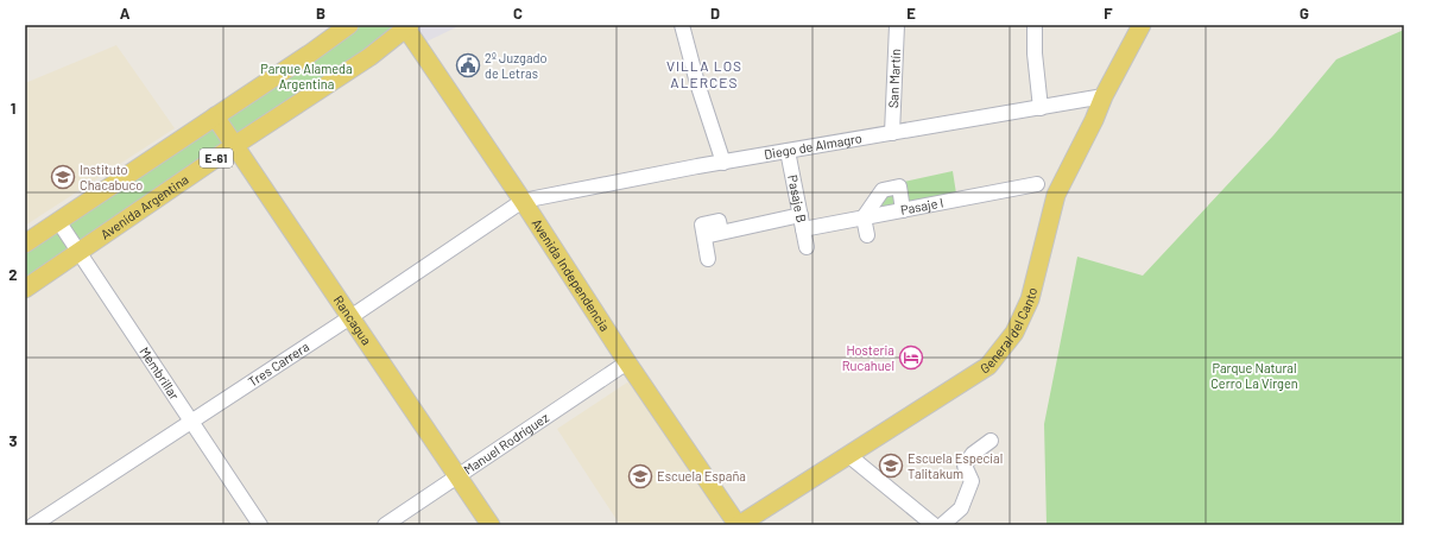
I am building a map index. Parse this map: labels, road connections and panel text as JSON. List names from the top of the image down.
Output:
{
  "streets": {
    "main road": [
      "E-61",
      "Avenida Argentina",
      "Avenida Independencia",
      "Rancagua",
      "General del Canto"
    ],
    "street": [
      "San Martín",
      "Diego de Almagro",
      "Pasaje B",
      "Pasaje I",
      "Tres Carrera",
      "Membrillar",
      "Manuel Rodríguez"
    ]
  },
  "crossings": [
    ["San Martín", "Diego de Almagro"],
    ["Diego de Almagro", "Pasaje B"],
    ["Diego de Almagro", "Avenida Independencia"],
    ["Diego de Almagro", "General del Canto"],
    ["Diego de Almagro", "Tres Carrera"],
    ["E-61", "Rancagua"],
    ["E-61", "Membrillar"],
    ["Pasaje B", "Pasaje I"],
    ["Avenida Argentina", "Avenida Independencia"],
    ["Avenida Argentina", "Rancagua"],
    ["Avenida Argentina", "Membrillar"],
    ["Avenida Independencia", "General del Canto"],
    ["Avenida Independencia", "Tres Carrera"],
    ["Avenida Independencia", "Manuel Rodríguez"],
    ["Rancagua", "Tres Carrera"],
    ["Rancagua", "Manuel Rodríguez"],
    ["Tres Carrera", "Membrillar"]
  ],
  "districts": ["VILLA LOS ALERCES"],
  "parks": ["Parque Alameda Argentina", "Parque Natural Cerro La Virgen"],
  "places": {
    "public building": ["2º Juzgado de Letras"],
    "school or university": ["Instituto Chacabuco", "Escuela Especial Talitakum", "Escuela España"],
    "hotel": ["Hosteria Rucahuel"]
  },
  "grid": {
    "columns": [
      "A",
      "B",
      "C",
      "D",
      "E",
      "F",
      "G"
    ],
    "rows": ["1", "2", "3"]
  }
}
